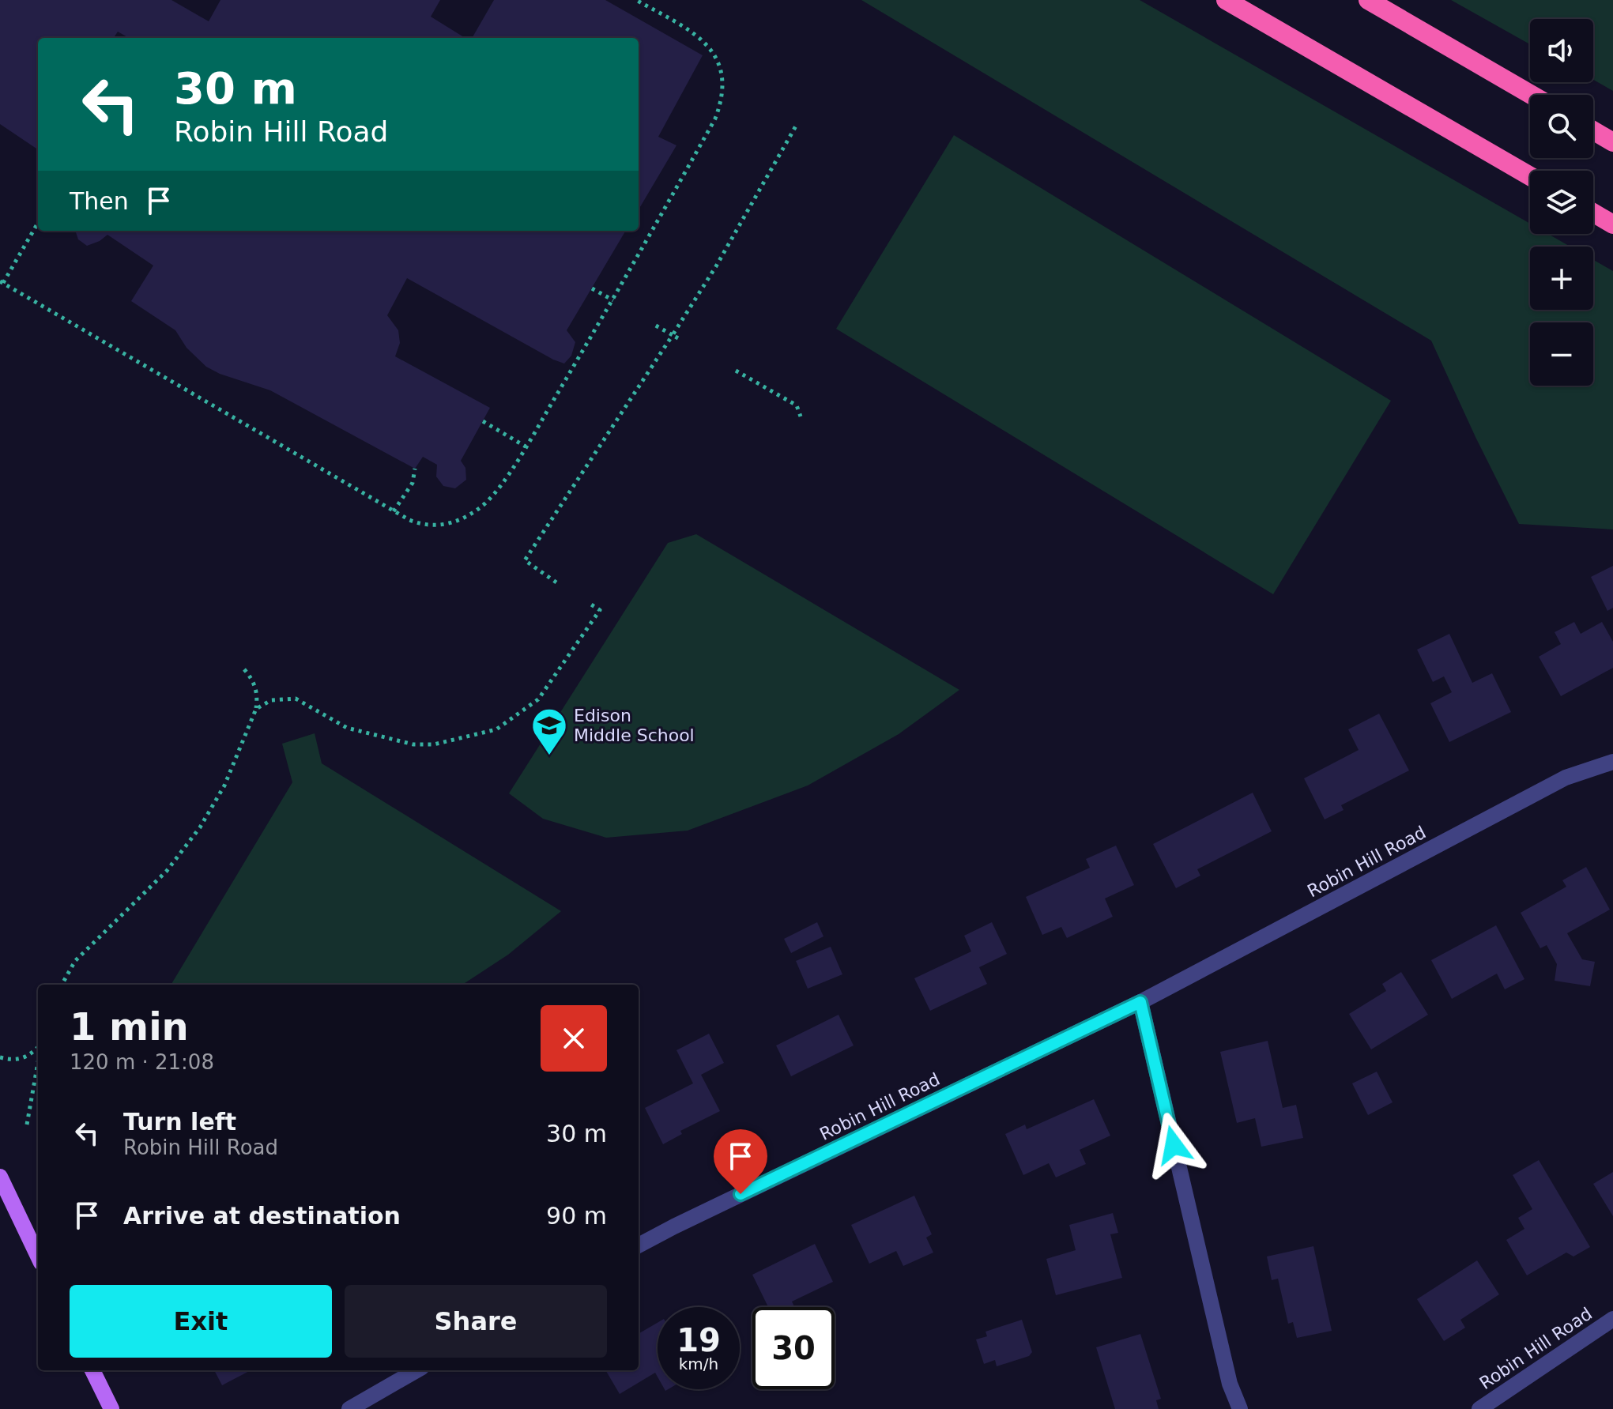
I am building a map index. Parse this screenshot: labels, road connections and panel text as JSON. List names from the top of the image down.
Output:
{
  "streets": {
    "street": ["Robin Hill Road"]
  },
  "places": {
    "school or university": ["Edison Middle School"]
  },
  "page": {
    "map_buttons": ["+", "−"],
    "turn": ["30 m", "Robin Hill Road"],
    "then": "Then",
    "heading": ["1 min", "120 m · 21:08"],
    "list": [
      {
        "name": "Turn left",
        "note": "Robin Hill Road",
        "value": "30 m"
      },
      {
        "name": "Arrive at destination",
        "value": "90 m"
      }
    ],
    "buttons": ["Exit", "Share"],
    "speed": "19 km/h",
    "limit": "30"
  }
}
